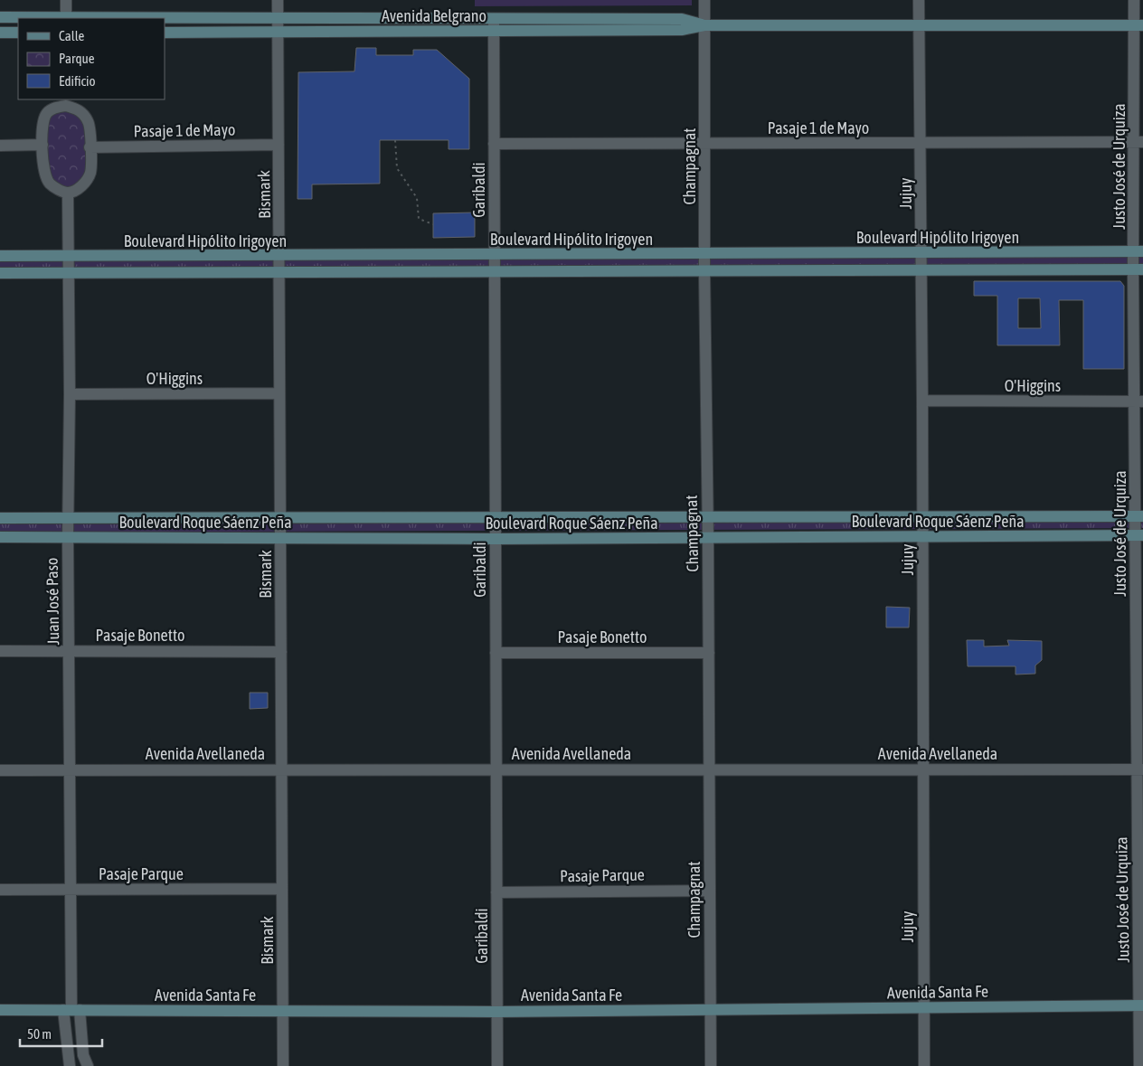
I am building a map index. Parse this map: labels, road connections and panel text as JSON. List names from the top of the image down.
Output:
{
  "streets": {
    "street": [
      "Avenida Belgrano",
      "Pasaje 1 de Mayo",
      "Champagnat",
      "Justo José de Urquiza",
      "Garibaldi",
      "Jujuy",
      "Bismark",
      "Boulevard Hipólito Irigoyen",
      "O'Higgins",
      "Boulevard Roque Sáenz Peña",
      "Juan José Paso",
      "Pasaje Bonetto",
      "Avenida Avellaneda",
      "Pasaje Parque",
      "Avenida Santa Fe"
    ]
  },
  "crossings": [
    ["Avenida Belgrano", "Champagnat"],
    ["Avenida Belgrano", "Justo José de Urquiza"],
    ["Avenida Belgrano", "Garibaldi"],
    ["Avenida Belgrano", "Jujuy"],
    ["Avenida Belgrano", "Bismark"],
    ["Pasaje 1 de Mayo", "Champagnat"],
    ["Pasaje 1 de Mayo", "Justo José de Urquiza"],
    ["Pasaje 1 de Mayo", "Garibaldi"],
    ["Pasaje 1 de Mayo", "Jujuy"],
    ["Pasaje 1 de Mayo", "Bismark"],
    ["Champagnat", "Boulevard Hipólito Irigoyen"],
    ["Champagnat", "Boulevard Roque Sáenz Peña"],
    ["Champagnat", "Pasaje Bonetto"],
    ["Champagnat", "Avenida Avellaneda"],
    ["Champagnat", "Pasaje Parque"],
    ["Champagnat", "Avenida Santa Fe"],
    ["Justo José de Urquiza", "Boulevard Hipólito Irigoyen"],
    ["Justo José de Urquiza", "O'Higgins"],
    ["Justo José de Urquiza", "Boulevard Roque Sáenz Peña"],
    ["Justo José de Urquiza", "Avenida Avellaneda"],
    ["Justo José de Urquiza", "Avenida Santa Fe"],
    ["Garibaldi", "Boulevard Hipólito Irigoyen"],
    ["Garibaldi", "Boulevard Roque Sáenz Peña"],
    ["Garibaldi", "Pasaje Bonetto"],
    ["Garibaldi", "Avenida Avellaneda"],
    ["Garibaldi", "Pasaje Parque"],
    ["Garibaldi", "Avenida Santa Fe"],
    ["Jujuy", "Boulevard Hipólito Irigoyen"],
    ["Jujuy", "O'Higgins"],
    ["Jujuy", "Boulevard Roque Sáenz Peña"],
    ["Jujuy", "Avenida Avellaneda"],
    ["Jujuy", "Avenida Santa Fe"],
    ["Bismark", "Boulevard Hipólito Irigoyen"],
    ["Bismark", "O'Higgins"],
    ["Bismark", "Boulevard Roque Sáenz Peña"],
    ["Bismark", "Pasaje Bonetto"],
    ["Bismark", "Avenida Avellaneda"],
    ["Bismark", "Pasaje Parque"],
    ["Bismark", "Avenida Santa Fe"],
    ["Boulevard Hipólito Irigoyen", "Juan José Paso"],
    ["O'Higgins", "Juan José Paso"],
    ["Boulevard Roque Sáenz Peña", "Juan José Paso"],
    ["Juan José Paso", "Pasaje Bonetto"],
    ["Juan José Paso", "Avenida Avellaneda"],
    ["Juan José Paso", "Pasaje Parque"],
    ["Juan José Paso", "Avenida Santa Fe"]
  ],
  "legend": ["Calle", "Parque", "Edificio"],
  "scale_bar": "50 m"
}
